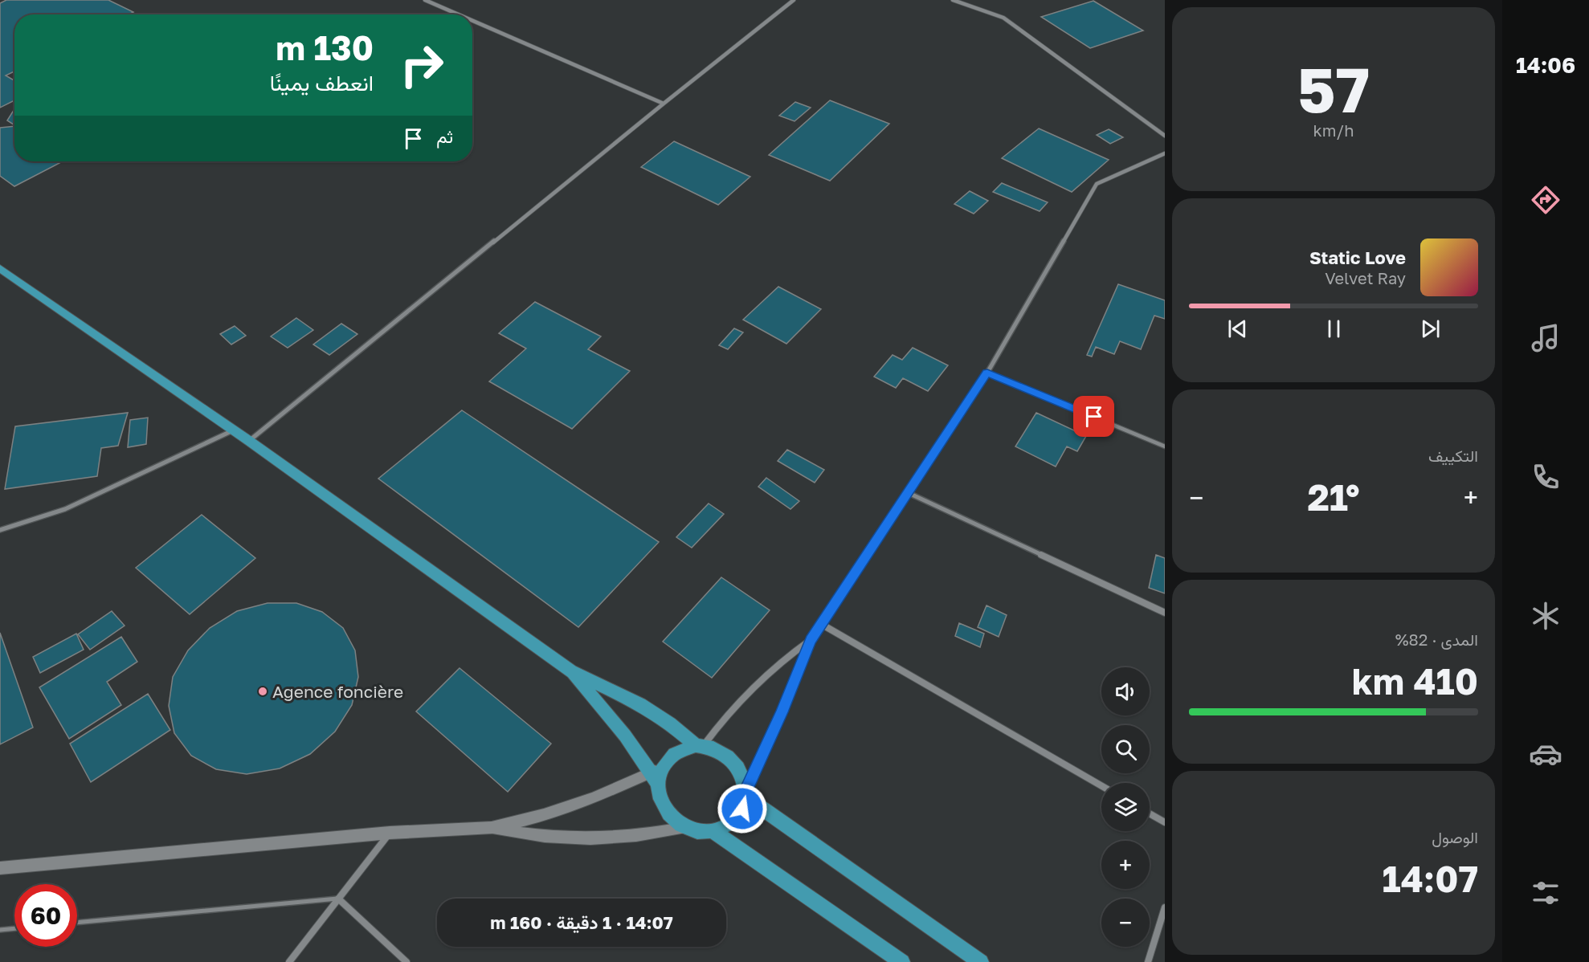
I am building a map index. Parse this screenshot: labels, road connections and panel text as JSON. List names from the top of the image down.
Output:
{
  "places": ["Agence foncière"],
  "page": {
    "tabs": "14:06",
    "tile": [
      ["57", "km/h"],
      "التكييف",
      ["المدى · 82%", "410 km"],
      ["الوصول", "14:07"]
    ],
    "turn": ["130 m", "انعطف يمينًا"],
    "then": "ثم",
    "song": ["Static Love", "Velvet Ray"],
    "heat": ["−", "21°", "+"],
    "map_buttons": ["+", "−"],
    "limit": "60",
    "trip": "14:07 · 1 دقيقة · 160 m"
  }
}
